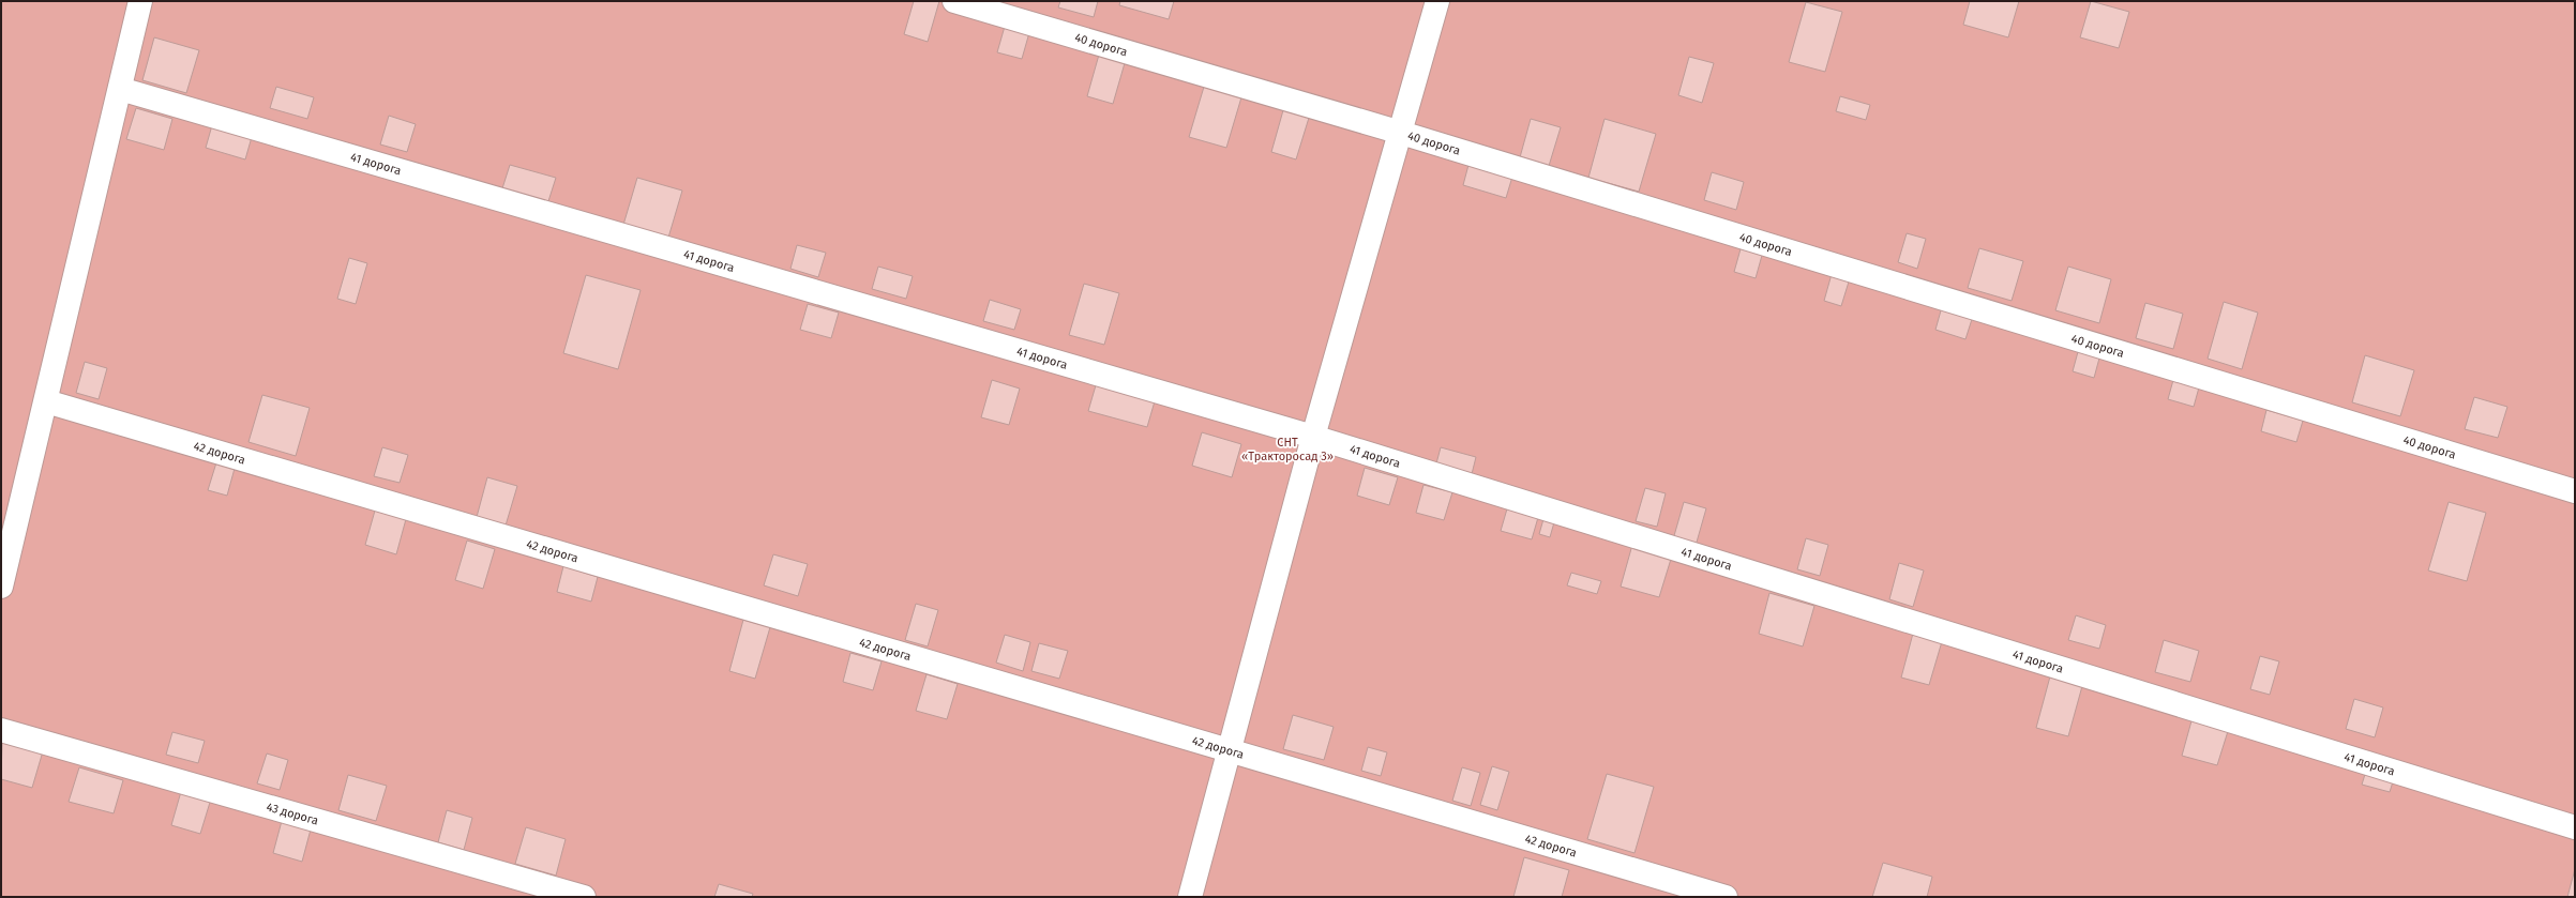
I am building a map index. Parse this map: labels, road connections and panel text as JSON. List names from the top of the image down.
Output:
{
  "streets": {
    "street": [
      "40 дорога",
      "41 дорога",
      "42 дорога",
      "43 дорога"
    ]
  },
  "parks": ["СНТ «Тракторосад 3»"]
}
